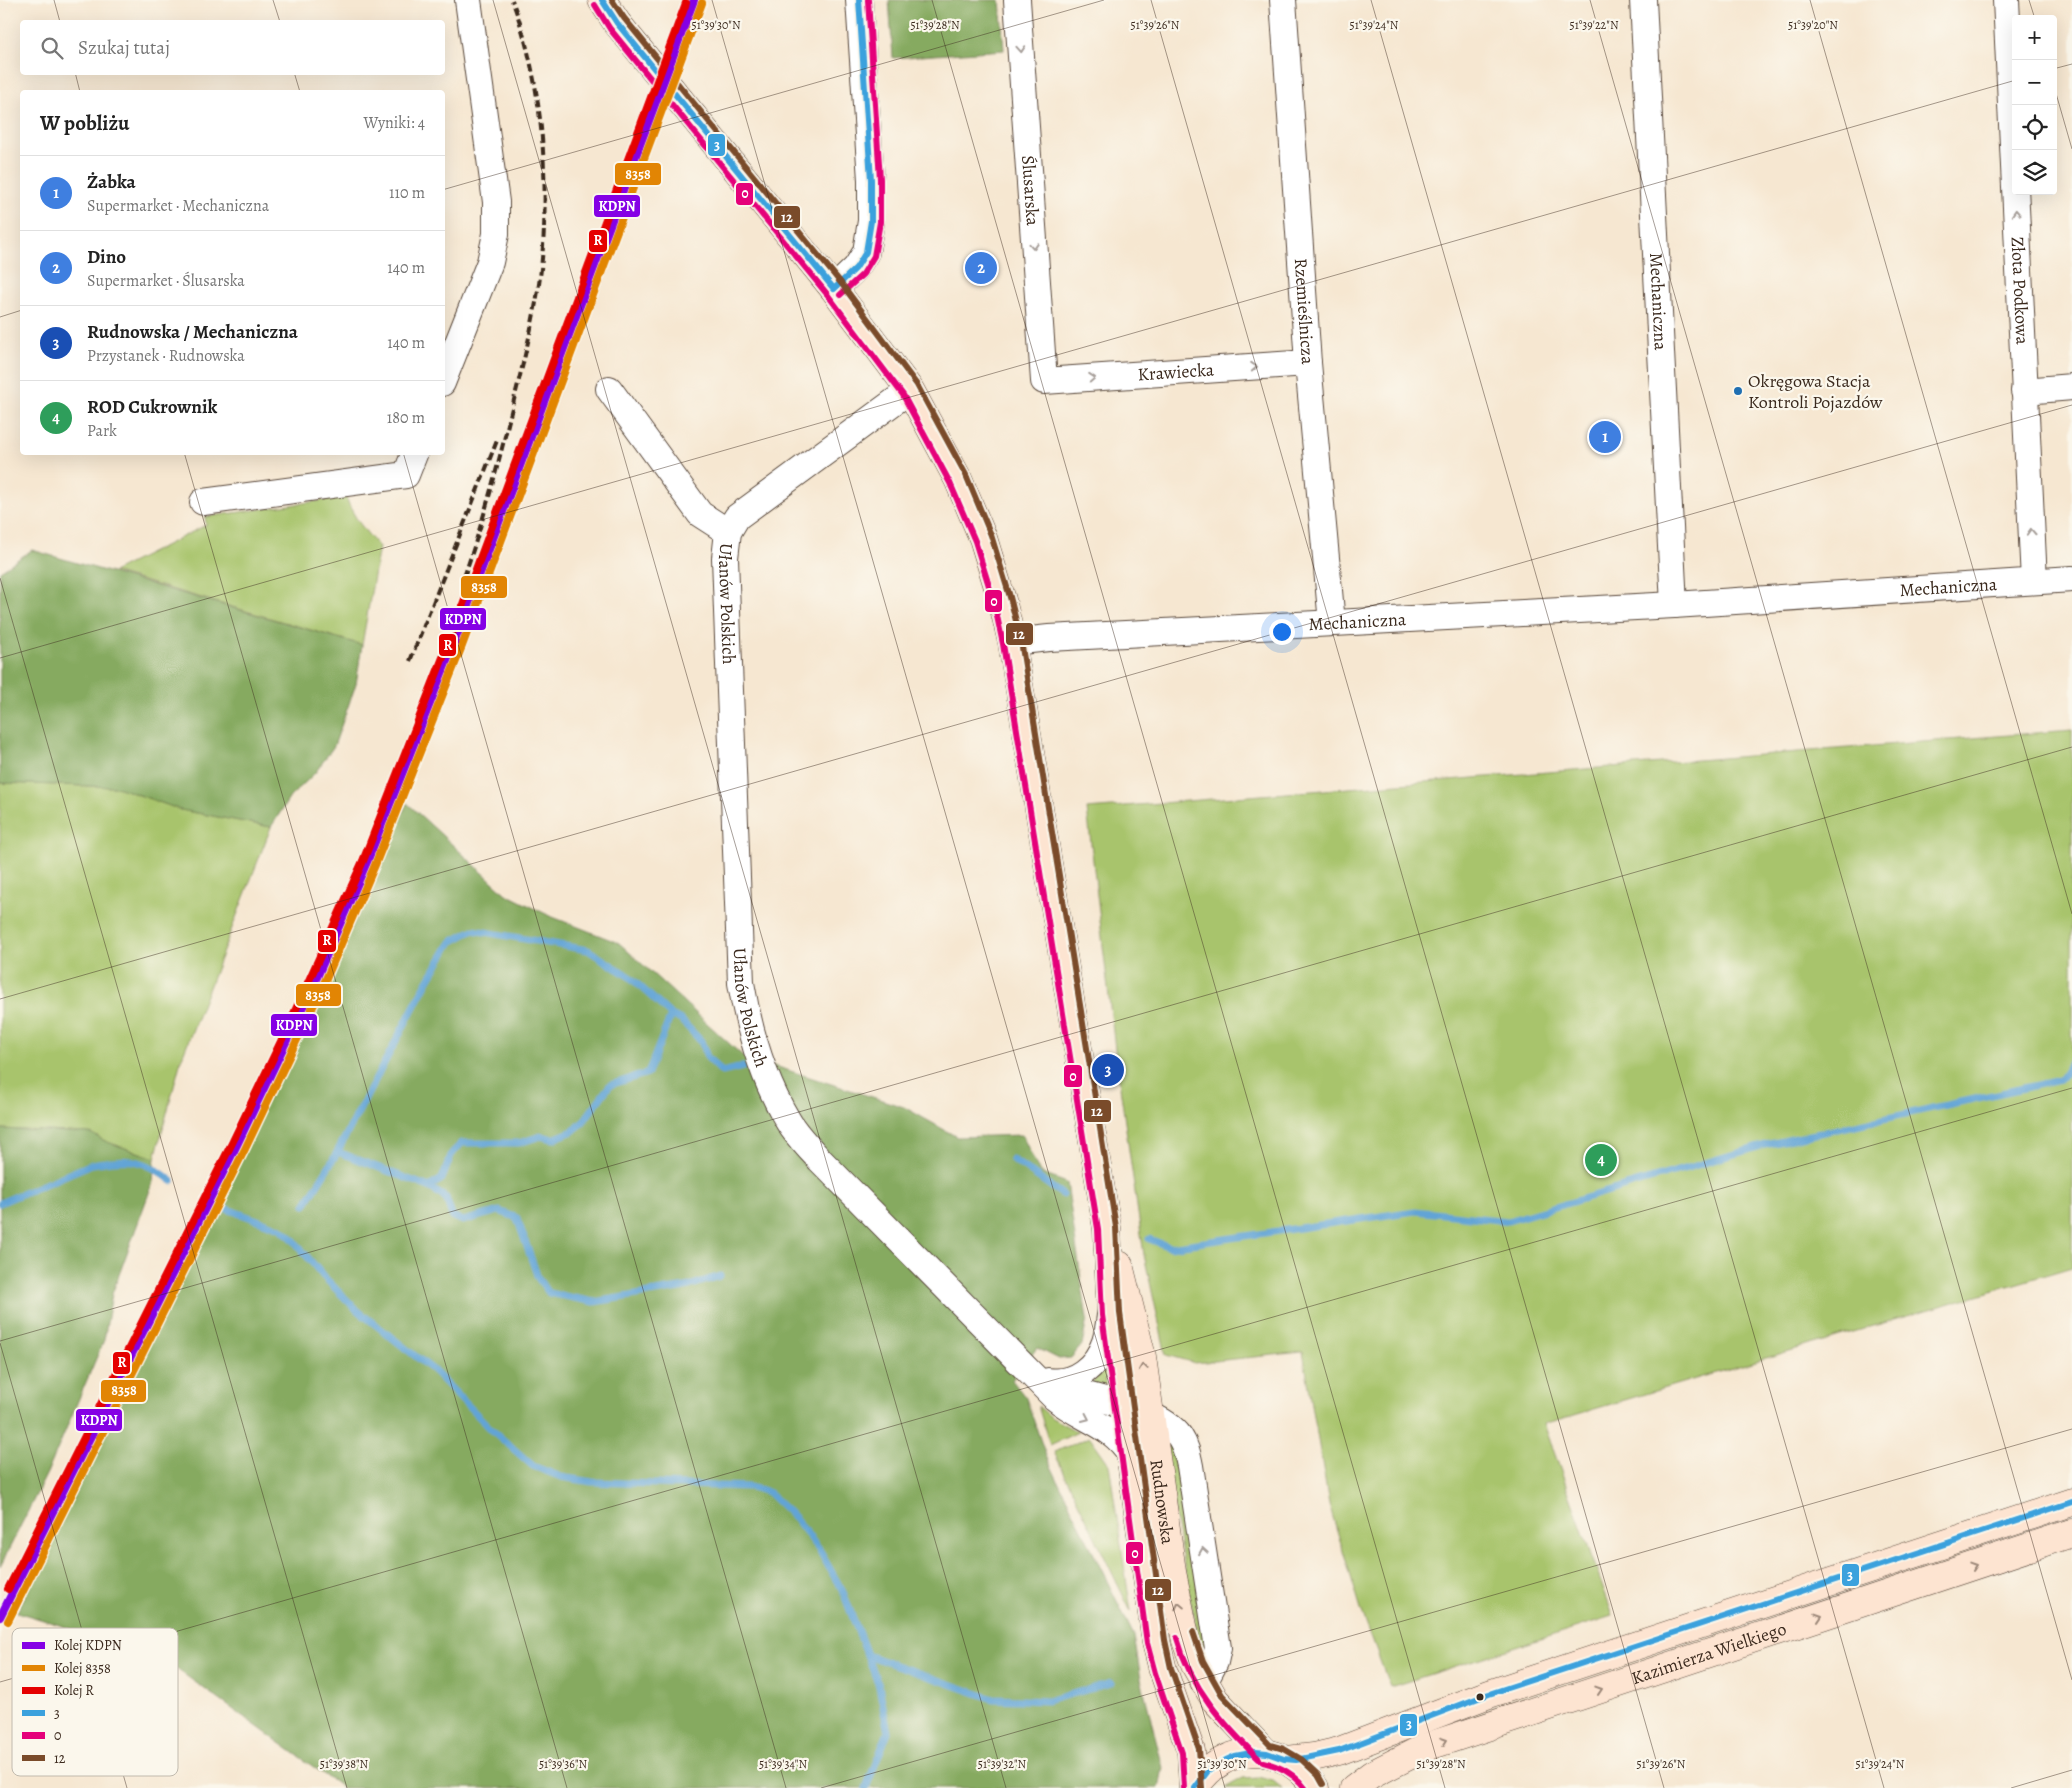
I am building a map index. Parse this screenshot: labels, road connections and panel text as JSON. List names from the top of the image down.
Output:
{
  "streets": {
    "main road": ["Rudnowska", "Kazimierza Wielkiego"],
    "street": [
      "Ślusarska",
      "Złota Podkowa",
      "Mechaniczna",
      "Rzemieślnicza",
      "Krawiecka",
      "Ułanów Polskich"
    ]
  },
  "crossings": [
    ["Ślusarska", "Krawiecka"],
    ["Złota Podkowa", "Mechaniczna"],
    ["Mechaniczna", "Rzemieślnicza"],
    ["Mechaniczna", "Rudnowska"],
    ["Rzemieślnicza", "Krawiecka"],
    ["Ułanów Polskich", "Rudnowska"],
    ["Rudnowska", "Kazimierza Wielkiego"]
  ],
  "one_way": ["Złota Podkowa", "Krawiecka"],
  "places": ["Okręgowa Stacja Kontroli Pojazdów"],
  "lines": [
    "rail line KDPN",
    "transit line 3",
    "transit line 0",
    "transit line 12",
    "rail line 8358",
    "rail line R"
  ],
  "legend": [
    "Kolej KDPN",
    "Kolej 8358",
    "Kolej R",
    "3",
    "0",
    "12"
  ],
  "page": {
    "map_buttons": ["+", "−"],
    "search": "Szukaj tutaj",
    "heading": ["W pobliżu", "Wyniki: 4"],
    "list": [
      {
        "mark": "1",
        "name": "Żabka",
        "note": "Supermarket · Mechaniczna",
        "value": "110 m"
      },
      {
        "mark": "2",
        "name": "Dino",
        "note": "Supermarket · Ślusarska",
        "value": "140 m"
      },
      {
        "mark": "3",
        "name": "Rudnowska / Mechaniczna",
        "note": "Przystanek · Rudnowska",
        "value": "140 m"
      },
      {
        "mark": "4",
        "name": "ROD Cukrownik",
        "note": "Park",
        "value": "180 m"
      }
    ],
    "pins": [
      "2",
      "1",
      "3",
      "4"
    ]
  },
  "coordinates": [
    "51°39'30\"N",
    "51°39'28\"N",
    "51°39'26\"N",
    "51°39'24\"N",
    "51°39'22\"N",
    "51°39'20\"N",
    "51°39'38\"N",
    "51°39'36\"N",
    "51°39'34\"N",
    "51°39'32\"N"
  ]
}
